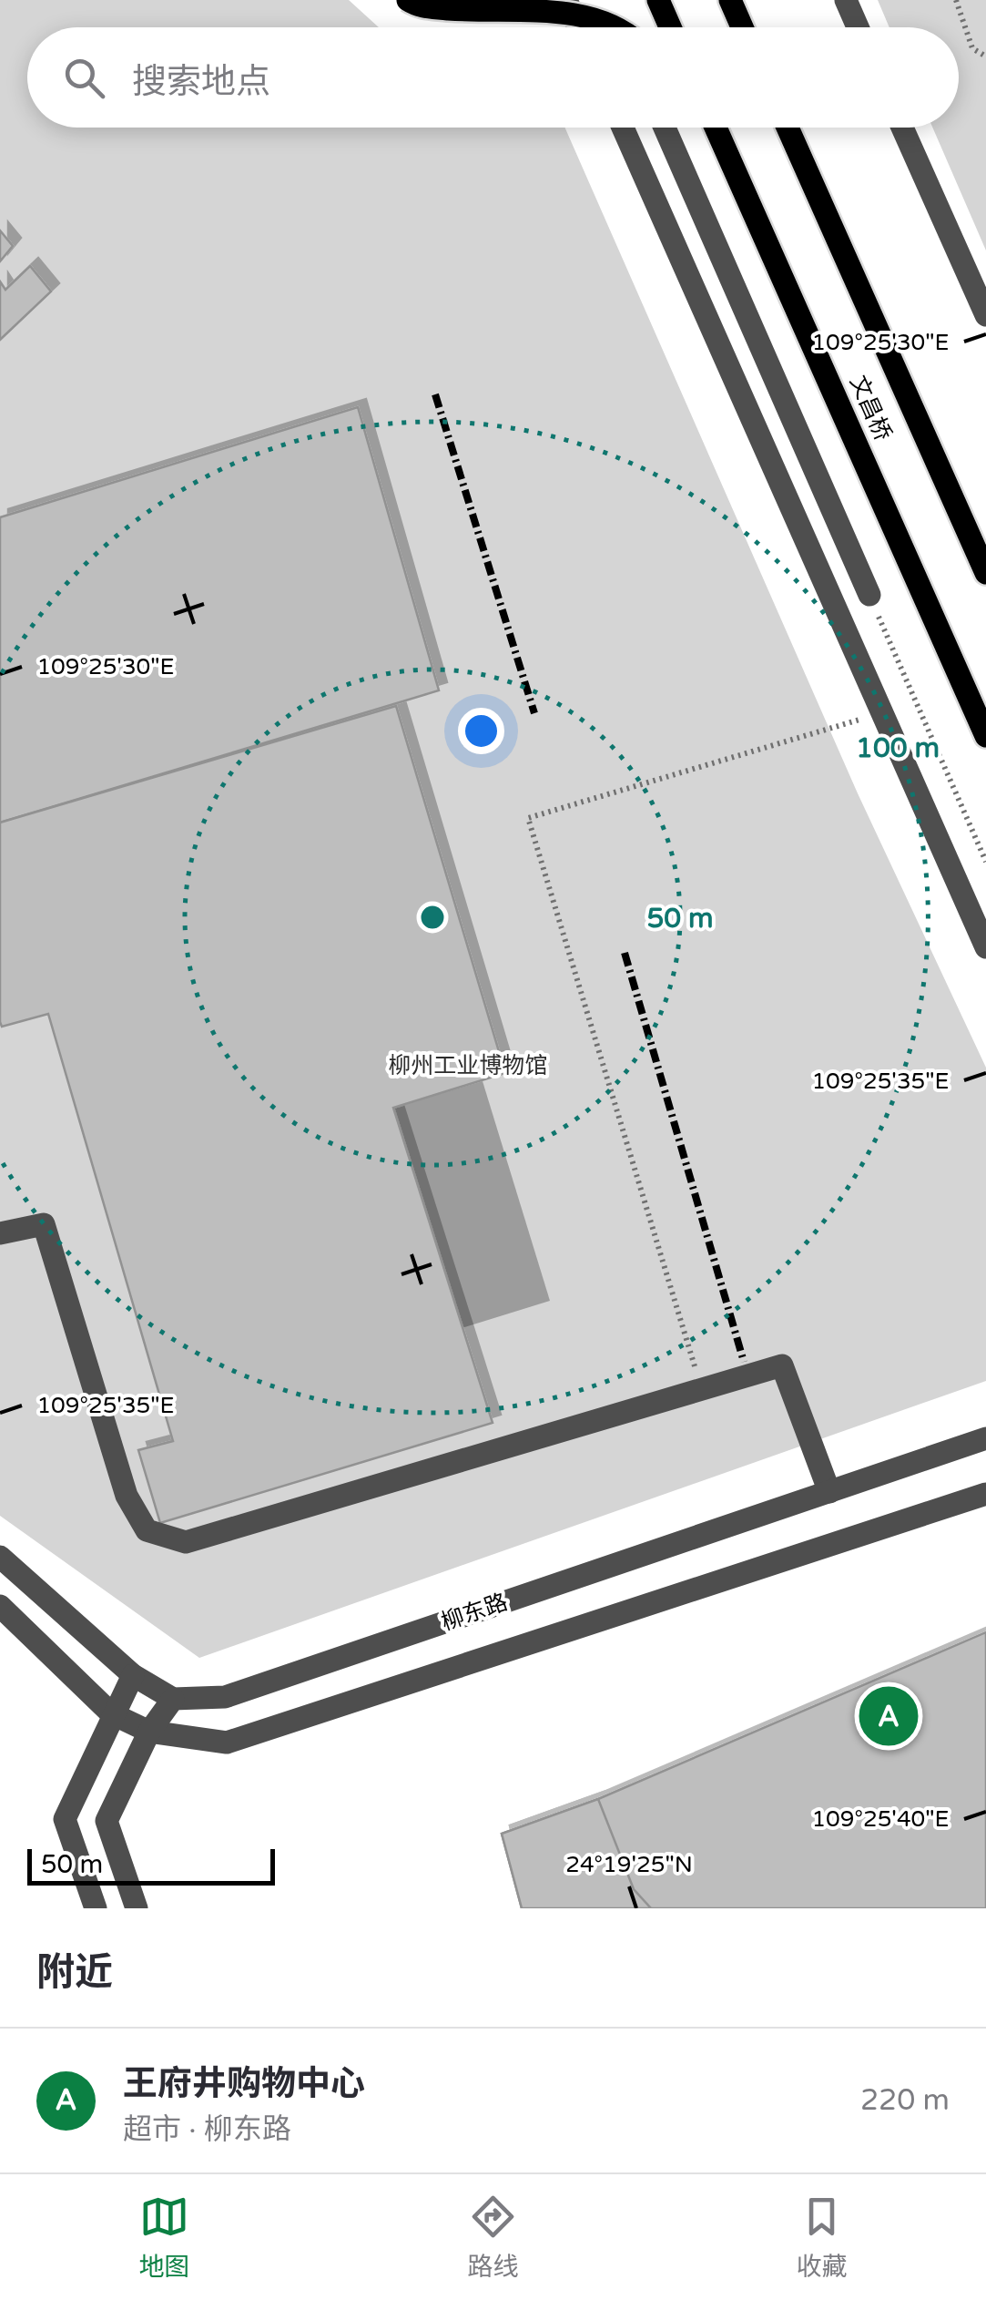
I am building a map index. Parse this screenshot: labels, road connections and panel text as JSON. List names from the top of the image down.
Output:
{
  "streets": {
    "main road": ["文昌桥"],
    "street": ["柳东路"]
  },
  "parks": ["柳州工业博物馆"],
  "scale_bar": "50 m",
  "page": {
    "search": "搜索地点",
    "pins": "A",
    "scale": "50 m",
    "heading": "附近",
    "list": [
      {
        "mark": "A",
        "name": "王府井购物中心",
        "note": "超市 · 柳东路",
        "value": "220 m"
      }
    ],
    "nav": ["地图", "路线", "收藏"]
  },
  "coordinates": [
    "109°25'30\"E",
    "109°25'35\"E",
    "109°25'40\"E",
    "24°19'25\"N"
  ],
  "rings": ["100 m", "50 m"]
}
